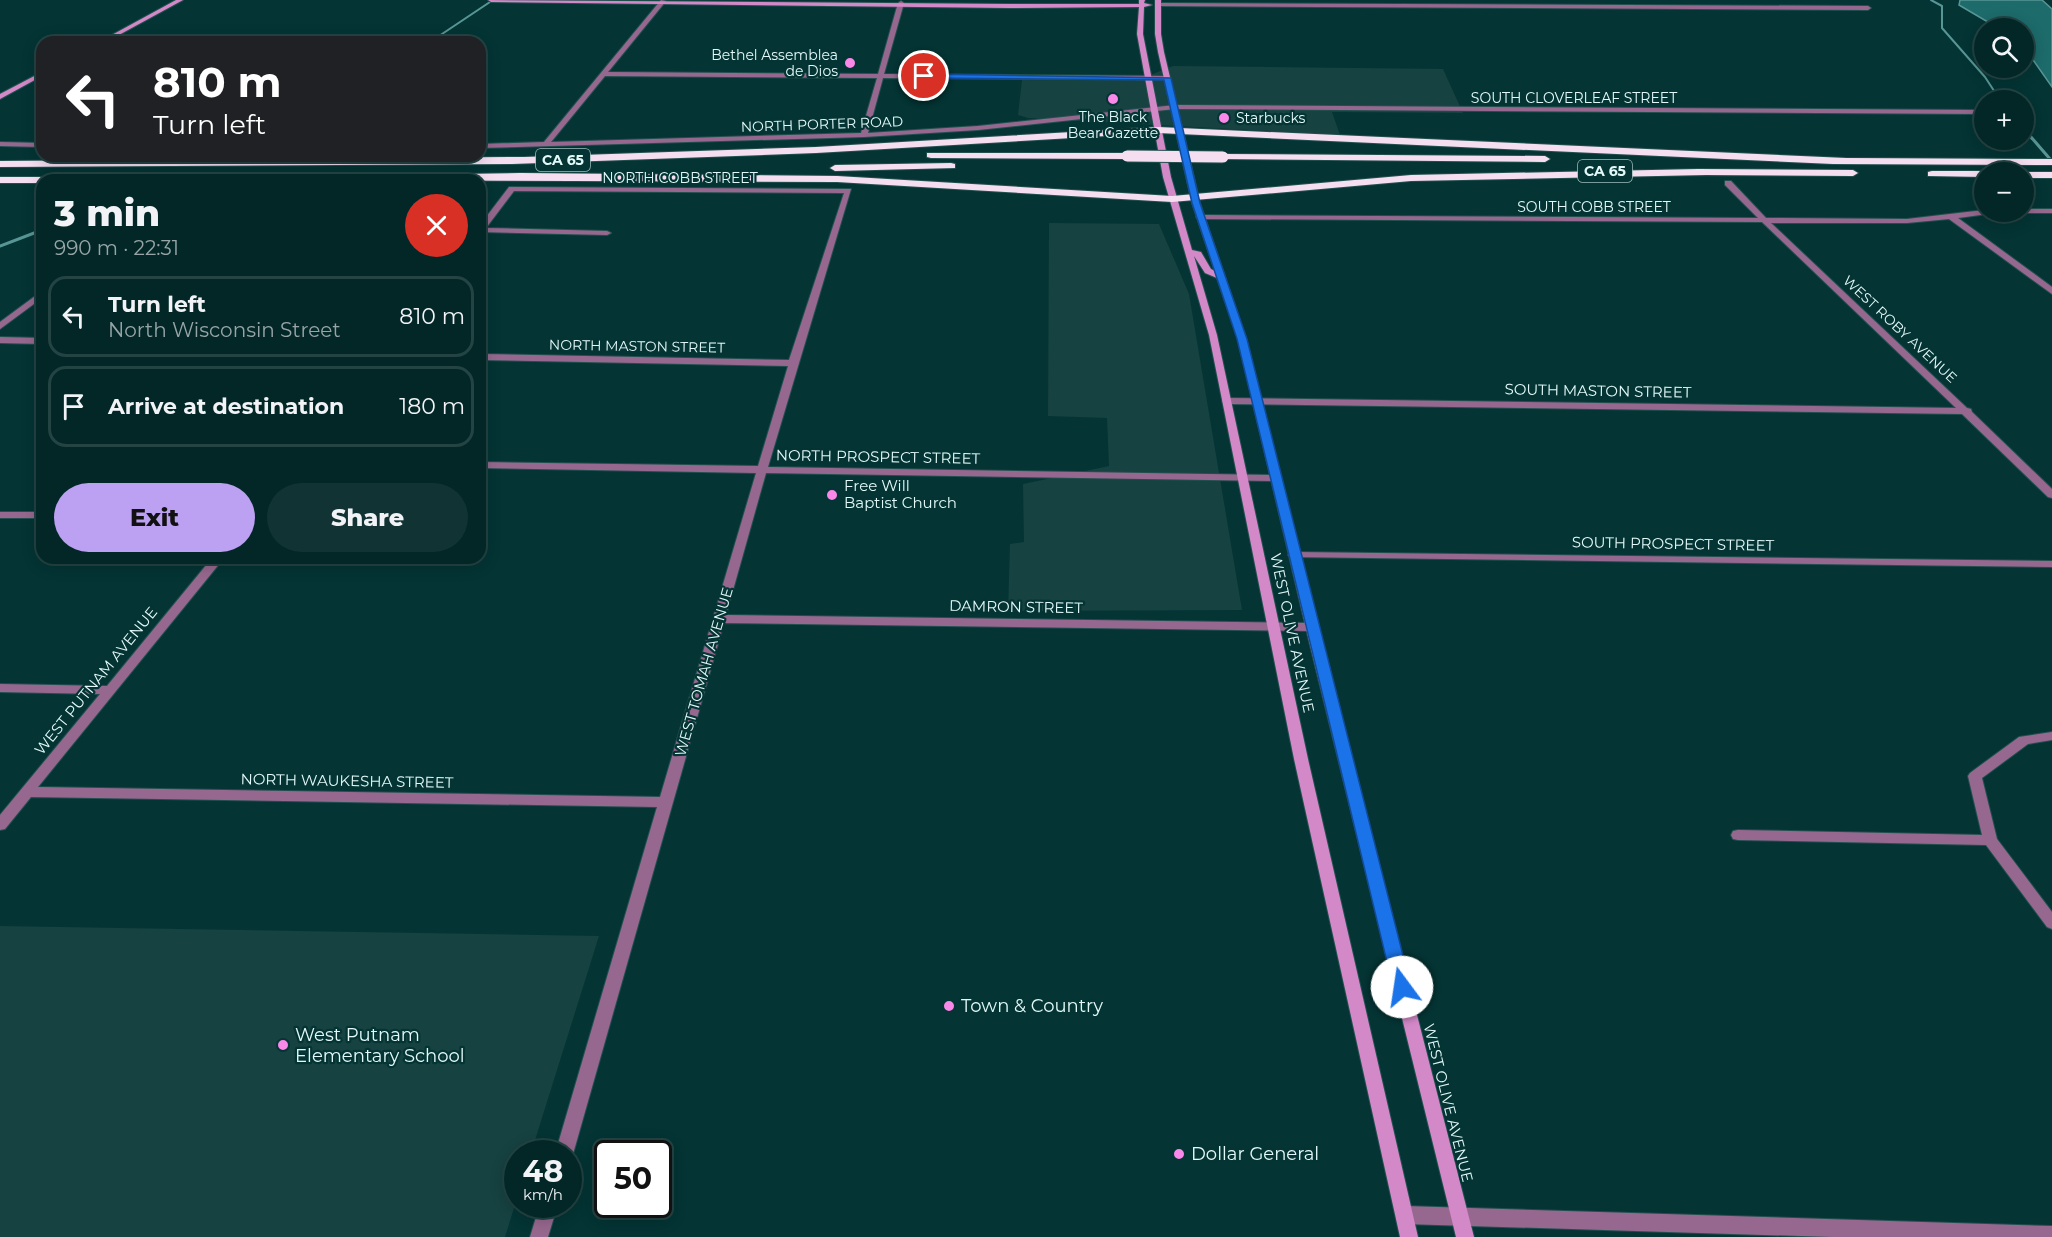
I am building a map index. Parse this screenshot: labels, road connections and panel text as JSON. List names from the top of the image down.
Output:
{
  "streets": {
    "highway": ["CA 65"],
    "main road": ["WEST OLIVE AVENUE"],
    "street": [
      "SOUTH CLOVERLEAF STREET",
      "NORTH PORTER ROAD",
      "NORTH COBB STREET",
      "SOUTH COBB STREET",
      "WEST ROBY AVENUE",
      "NORTH MASTON STREET",
      "SOUTH MASTON STREET",
      "NORTH PROSPECT STREET",
      "SOUTH PROSPECT STREET",
      "DAMRON STREET",
      "WEST TOMAH AVENUE",
      "WEST PUTNAM AVENUE",
      "NORTH WAUKESHA STREET"
    ]
  },
  "crossings": [
    ["SOUTH CLOVERLEAF STREET", "NORTH PORTER ROAD"],
    ["SOUTH CLOVERLEAF STREET", "WEST OLIVE AVENUE"],
    ["NORTH PORTER ROAD", "WEST OLIVE AVENUE"],
    ["NORTH COBB STREET", "WEST TOMAH AVENUE"],
    ["SOUTH COBB STREET", "WEST ROBY AVENUE"],
    ["SOUTH COBB STREET", "WEST OLIVE AVENUE"],
    ["WEST ROBY AVENUE", "SOUTH MASTON STREET"],
    ["NORTH MASTON STREET", "WEST TOMAH AVENUE"],
    ["SOUTH MASTON STREET", "WEST OLIVE AVENUE"],
    ["NORTH PROSPECT STREET", "WEST OLIVE AVENUE"],
    ["NORTH PROSPECT STREET", "WEST TOMAH AVENUE"],
    ["SOUTH PROSPECT STREET", "WEST OLIVE AVENUE"],
    ["DAMRON STREET", "WEST OLIVE AVENUE"],
    ["DAMRON STREET", "WEST TOMAH AVENUE"],
    ["WEST TOMAH AVENUE", "NORTH WAUKESHA STREET"],
    ["WEST PUTNAM AVENUE", "NORTH WAUKESHA STREET"]
  ],
  "places": [
    "Bethel Assemblea de Dios",
    "The Black Bear Gazette",
    "Starbucks",
    "Free Will Baptist Church",
    "Town & Country",
    "West Putnam Elementary School",
    "Dollar General"
  ],
  "page": {
    "map_buttons": ["+", "−"],
    "turn": ["810 m", "Turn left"],
    "heading": ["3 min", "990 m · 22:31"],
    "list": [
      {
        "name": "Turn left",
        "note": "North Wisconsin Street",
        "value": "810 m"
      },
      {
        "name": "Arrive at destination",
        "value": "180 m"
      }
    ],
    "buttons": ["Exit", "Share"],
    "speed": "48 km/h",
    "limit": "50"
  }
}
